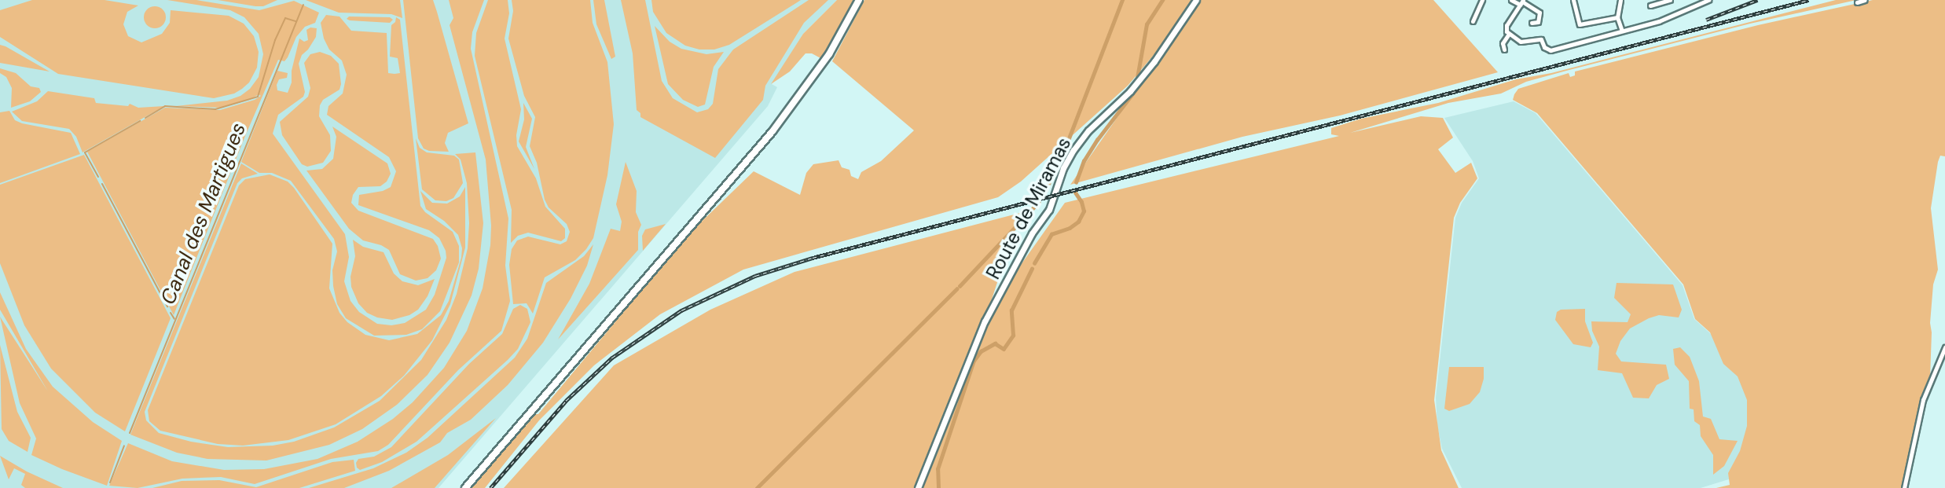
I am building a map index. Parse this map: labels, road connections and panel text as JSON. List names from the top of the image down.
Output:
{
  "streets": {
    "main road": ["Route de Miramas"]
  },
  "water": ["Canal des Martigues"]
}
